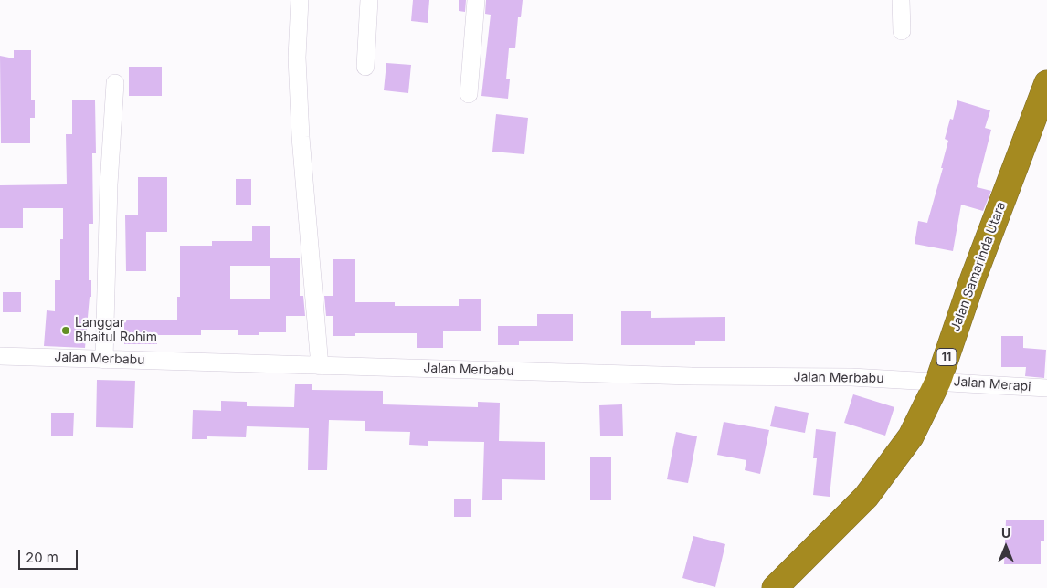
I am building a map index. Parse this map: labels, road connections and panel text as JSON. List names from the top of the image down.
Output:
{
  "streets": {
    "highway": ["Jalan Samarinda Utara", "11"],
    "street": ["Jalan Merbabu", "Jalan Merapi"]
  },
  "crossings": [
    ["Jalan Samarinda Utara", "Jalan Merbabu"],
    ["Jalan Samarinda Utara", "Jalan Merapi"],
    ["Jalan Merbabu", "Jalan Merapi"]
  ],
  "places": ["Langgar Bhaitul Rohim"],
  "scale_bar": "20 m",
  "north": "top"
}
